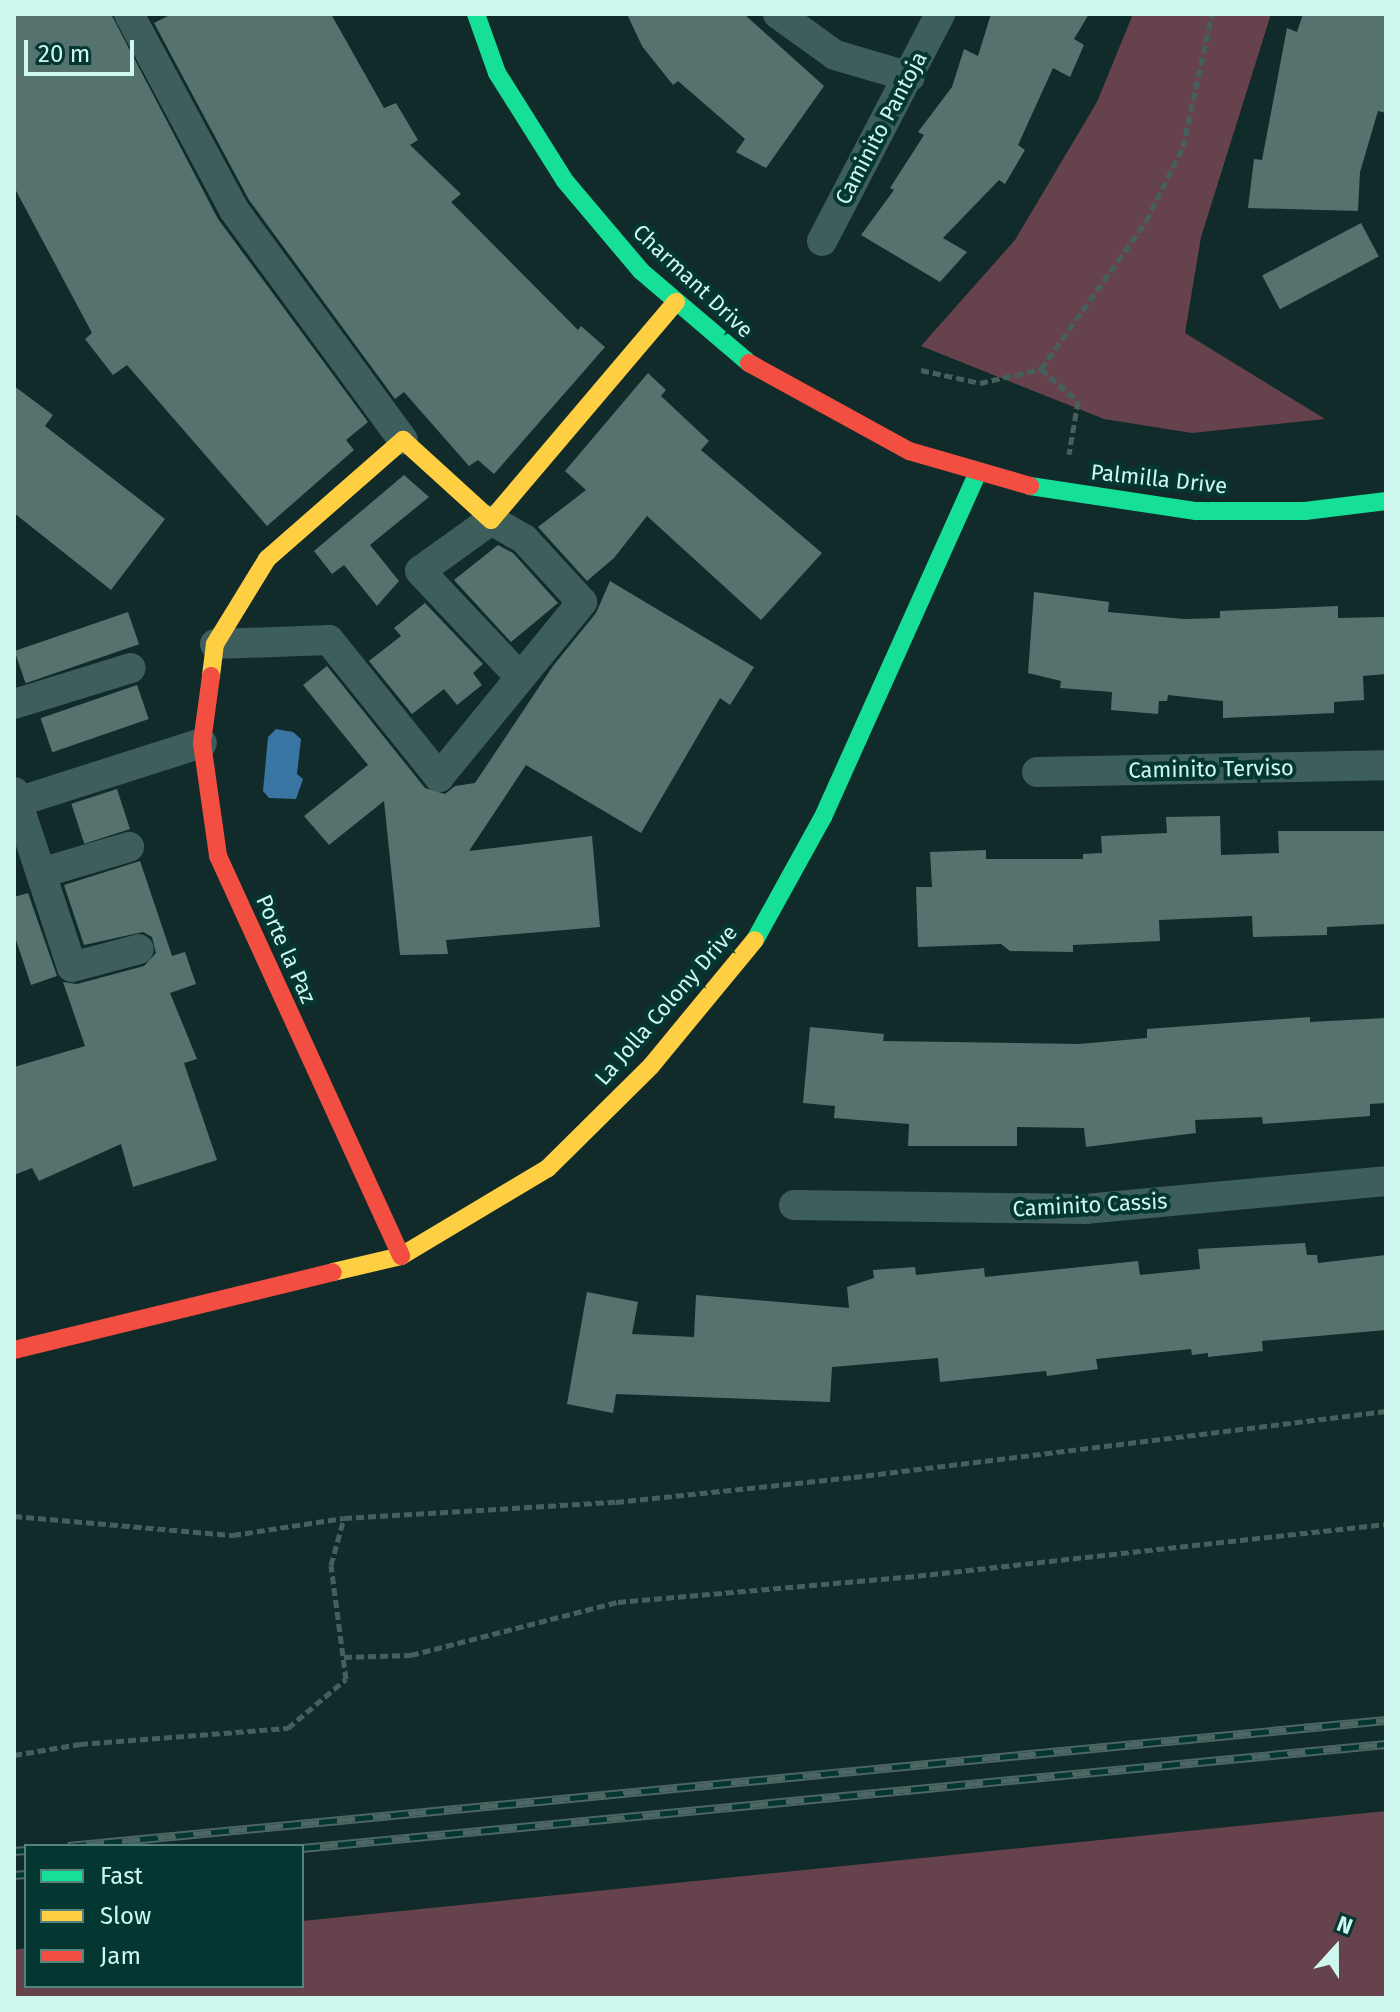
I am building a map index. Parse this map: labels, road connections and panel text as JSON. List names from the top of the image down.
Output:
{
  "streets": {
    "street": [
      "Caminito Pantoja",
      "Charmant Drive",
      "Palmilla Drive",
      "Caminito Terviso",
      "Porte la Paz",
      "La Jolla Colony Drive",
      "Caminito Cassis"
    ]
  },
  "crossings": [
    ["Charmant Drive", "Palmilla Drive"],
    ["Charmant Drive", "La Jolla Colony Drive"],
    ["Palmilla Drive", "La Jolla Colony Drive"],
    ["Porte la Paz", "La Jolla Colony Drive"]
  ],
  "legend": ["Fast", "Slow", "Jam"],
  "scale_bar": "20 m",
  "north": "top"
}
